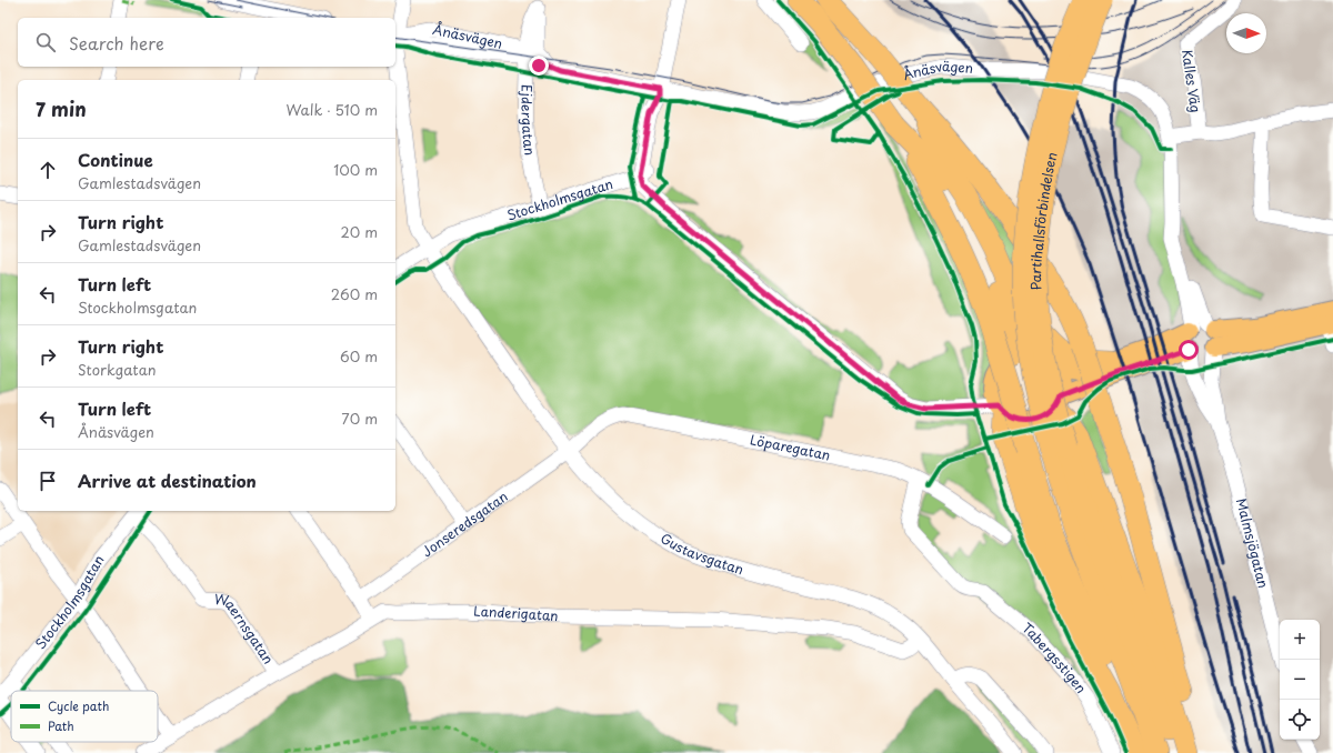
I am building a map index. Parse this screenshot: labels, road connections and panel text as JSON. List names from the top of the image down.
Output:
{
  "streets": {
    "highway": ["Partihallsförbindelsen"],
    "street": [
      "Ånäsvägen",
      "Kalles Väg",
      "Ejdergatan",
      "Stockholmsgatan",
      "Löparegatan",
      "Jonseredsgatan",
      "Malmsjögatan",
      "Gustavsgatan",
      "Landerigatan",
      "Waernsgatan",
      "Tabergsstigen"
    ]
  },
  "crossings": [
    ["Ånäsvägen", "Kalles Väg"],
    ["Ånäsvägen", "Ejdergatan"],
    ["Ånäsvägen", "Malmsjögatan"],
    ["Ånäsvägen", "Gustavsgatan"],
    ["Ejdergatan", "Stockholmsgatan"],
    ["Stockholmsgatan", "Gustavsgatan"],
    ["Stockholmsgatan", "Waernsgatan"],
    ["Löparegatan", "Jonseredsgatan"],
    ["Löparegatan", "Gustavsgatan"],
    ["Löparegatan", "Tabergsstigen"],
    ["Jonseredsgatan", "Gustavsgatan"],
    ["Gustavsgatan", "Landerigatan"],
    ["Landerigatan", "Waernsgatan"]
  ],
  "legend": ["Cycle path", "Path"],
  "north": "right",
  "page": {
    "search": "Search here",
    "heading": ["7 min", "Walk · 510 m"],
    "list": [
      ["Continue", "Gamlestadsvägen", "100 m"],
      ["Turn right", "Gamlestadsvägen", "20 m"],
      ["Turn left", "Stockholmsgatan", "260 m"],
      ["Turn right", "Storkgatan", "60 m"],
      ["Turn left", "Ånäsvägen", "70 m"],
      "Arrive at destination"
    ],
    "map_buttons": ["+", "−"]
  }
}
